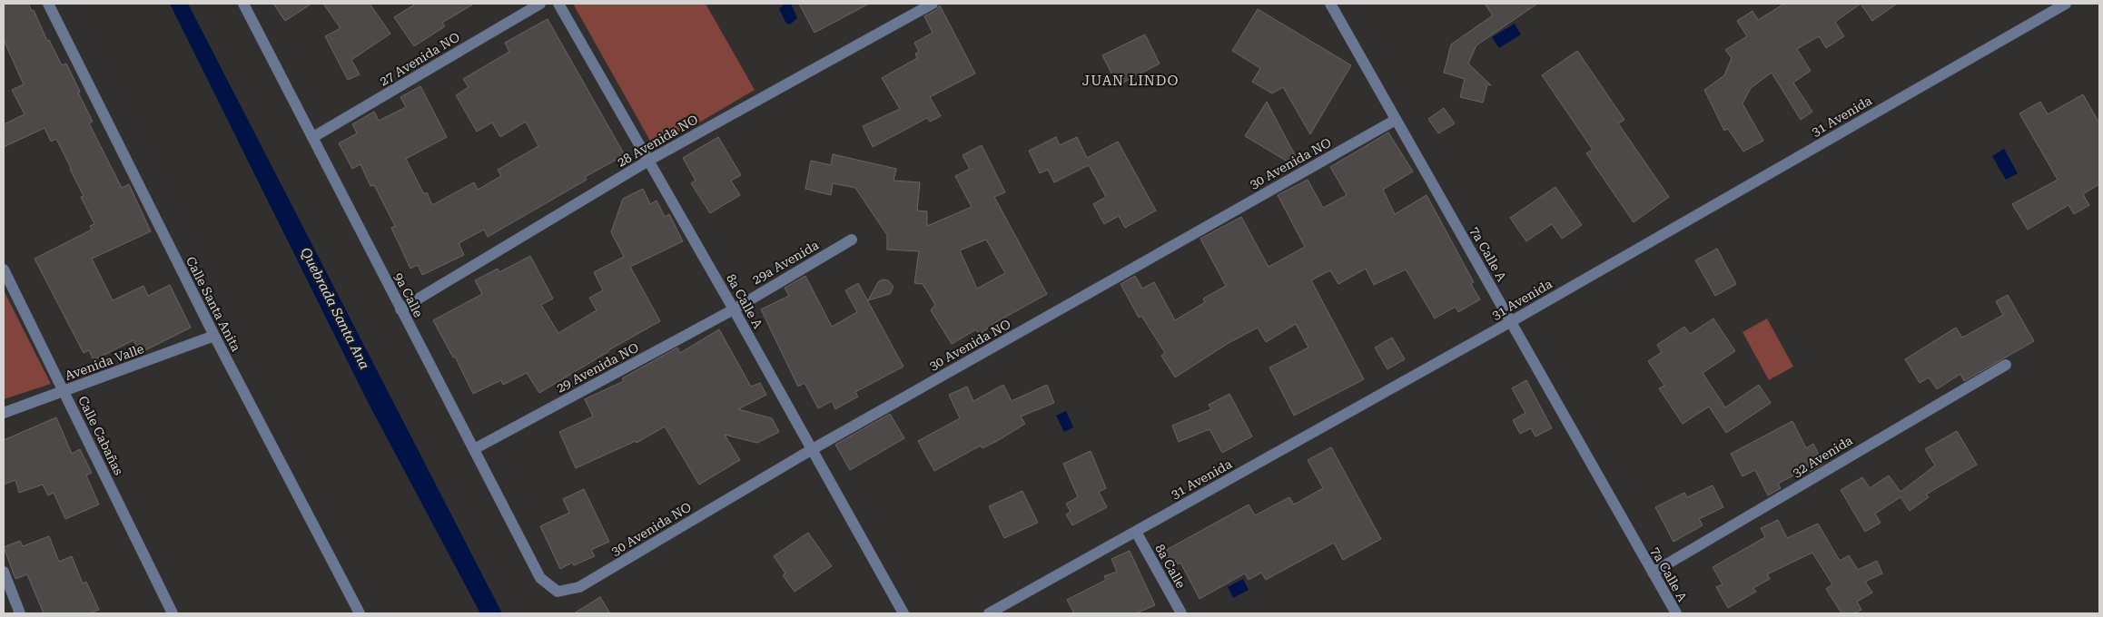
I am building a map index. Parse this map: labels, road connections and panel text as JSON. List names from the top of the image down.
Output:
{
  "streets": {
    "street": [
      "27 Avenida NO",
      "31 Avenida",
      "28 Avenida NO",
      "30 Avenida NO",
      "7a Calle A",
      "29a Avenida",
      "9a Calle",
      "8a Calle A",
      "Calle Santa Anita",
      "Avenida Valle",
      "29 Avenida NO",
      "Calle Cabañas",
      "32 Avenida",
      "8a Calle"
    ]
  },
  "crossings": [
    ["27 Avenida NO", "9a Calle"],
    ["31 Avenida", "7a Calle A"],
    ["31 Avenida", "8a Calle"],
    ["28 Avenida NO", "9a Calle"],
    ["28 Avenida NO", "8a Calle A"],
    ["30 Avenida NO", "7a Calle A"],
    ["30 Avenida NO", "9a Calle"],
    ["30 Avenida NO", "8a Calle A"],
    ["7a Calle A", "32 Avenida"],
    ["29a Avenida", "8a Calle A"],
    ["29a Avenida", "29 Avenida NO"],
    ["9a Calle", "29 Avenida NO"],
    ["8a Calle A", "29 Avenida NO"],
    ["Calle Santa Anita", "Avenida Valle"],
    ["Avenida Valle", "Calle Cabañas"]
  ],
  "districts": ["JUAN LINDO"],
  "water": ["Quebrada Santa Ana"]
}
